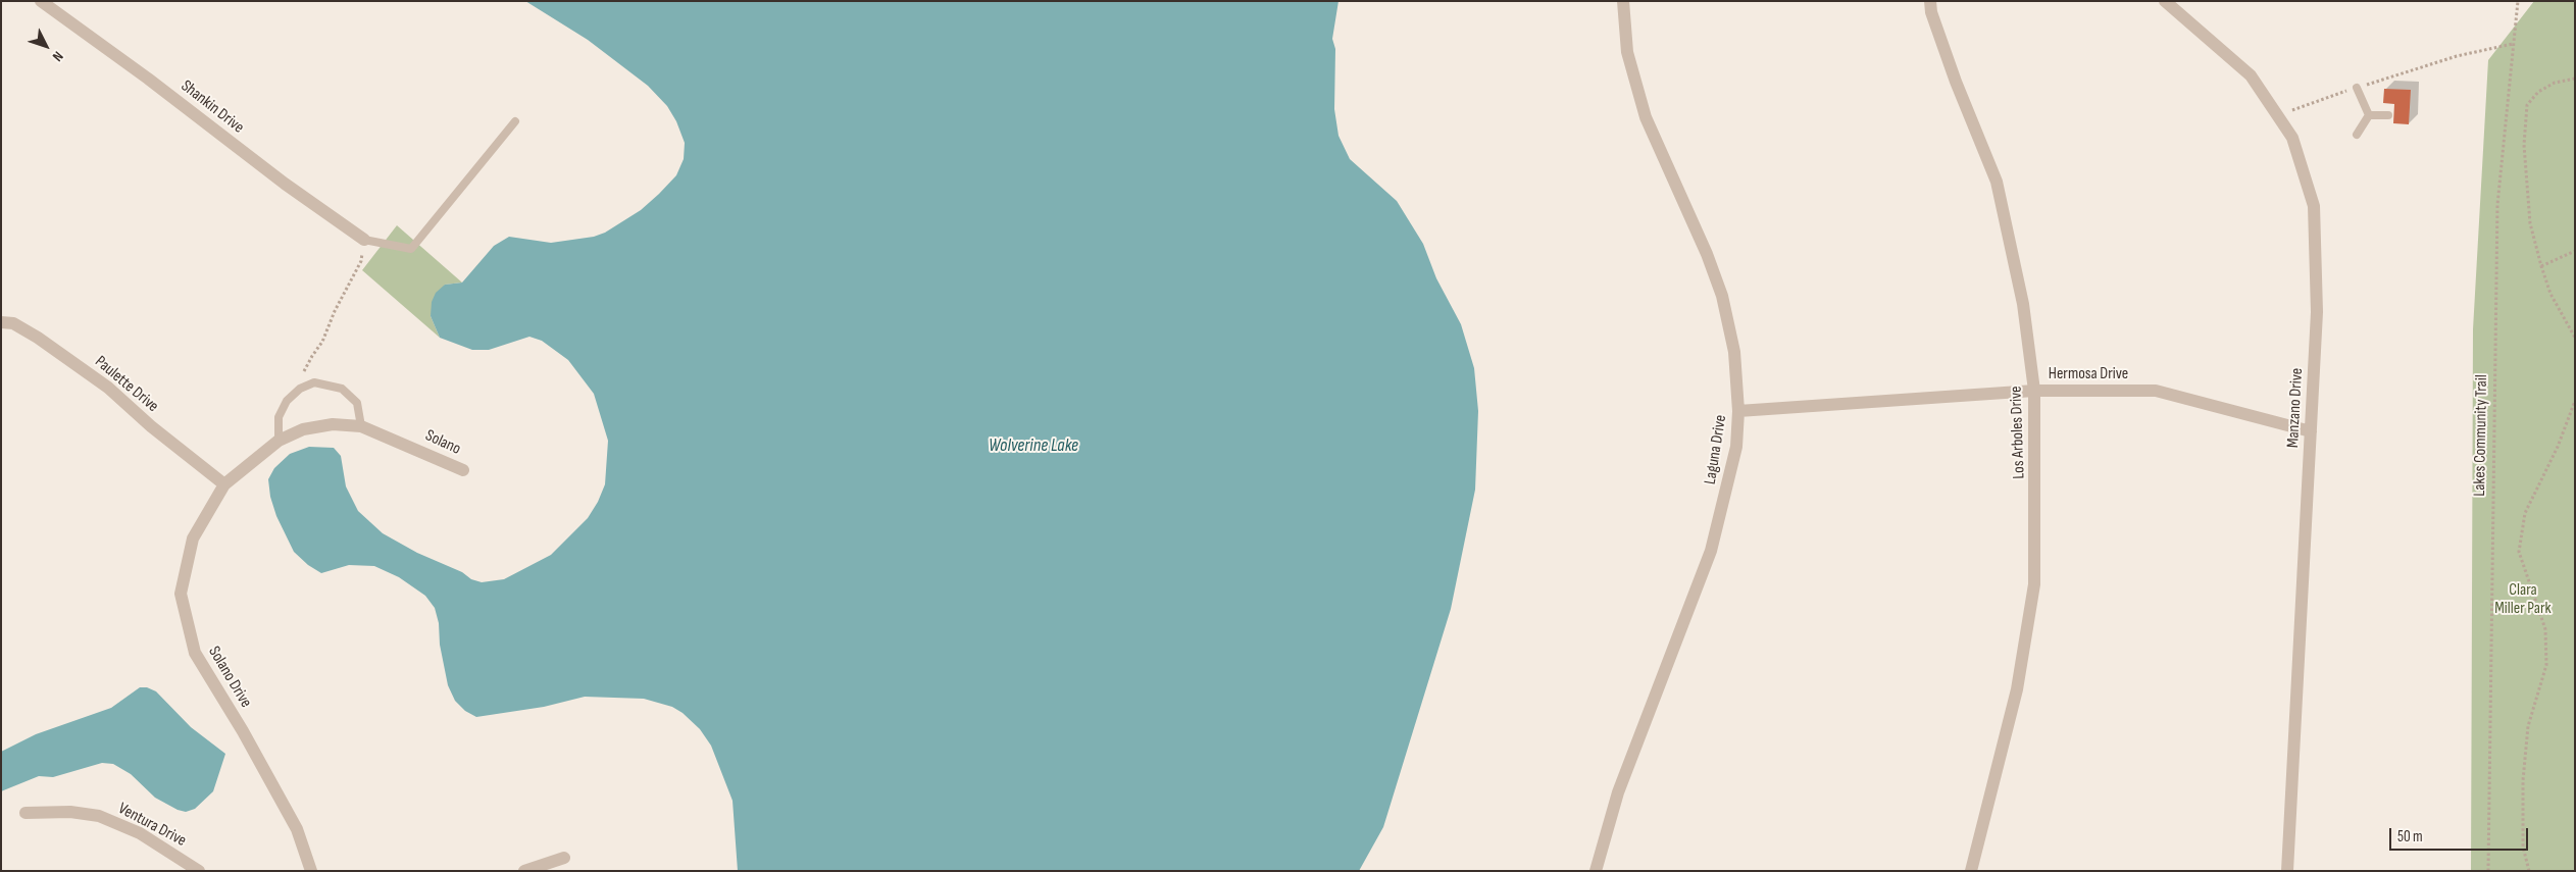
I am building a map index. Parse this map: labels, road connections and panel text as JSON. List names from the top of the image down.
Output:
{
  "streets": {
    "street": [
      "Shankin Drive",
      "Hermosa Drive",
      "Paulette Drive",
      "Manzano Drive",
      "Los Arboles Drive",
      "Solano",
      "Laguna Drive",
      "Solano Drive",
      "Ventura Drive"
    ],
    "path": ["Lakes Community Trail"]
  },
  "crossings": [
    ["Hermosa Drive", "Manzano Drive"],
    ["Hermosa Drive", "Los Arboles Drive"],
    ["Hermosa Drive", "Laguna Drive"],
    ["Paulette Drive", "Solano Drive"],
    ["Solano", "Solano Drive"]
  ],
  "water": ["Wolverine Lake"],
  "parks": ["Clara Miller Park"],
  "scale_bar": "50 m",
  "north": "bottom right"
}
